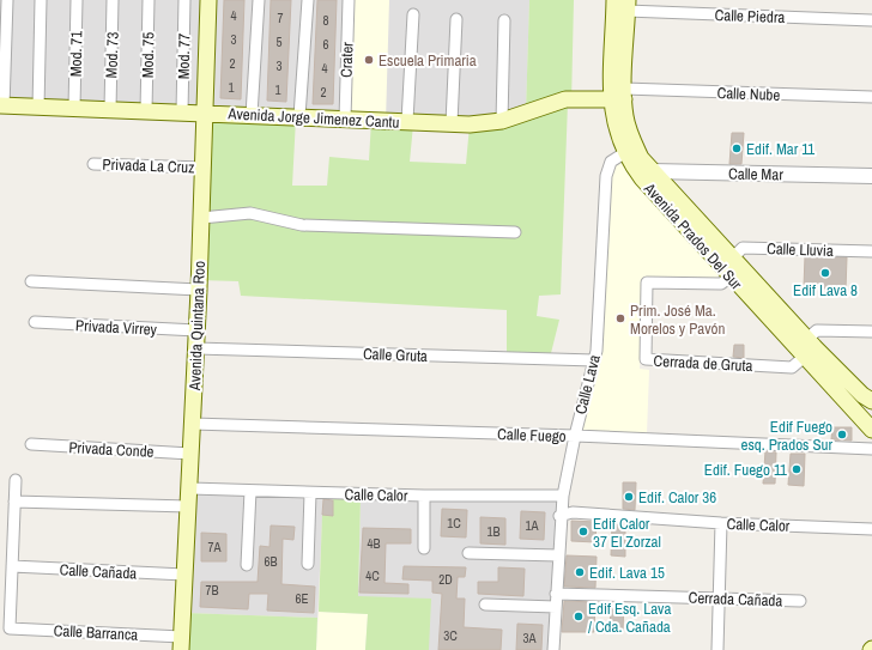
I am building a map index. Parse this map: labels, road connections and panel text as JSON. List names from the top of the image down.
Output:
{
  "streets": {
    "main road": ["Avenida Jorge Jimenez Cantu", "Avenida Prados Del Sur", "Avenida Quintana Roo"],
    "street": [
      "Calle Piedra",
      "Mod. 71",
      "Mod. 73",
      "Mod. 75",
      "Mod. 77",
      "Crater",
      "Calle Nube",
      "Privada La Cruz",
      "Calle Mar",
      "Calle Lluvia",
      "Privada Virrey",
      "Calle Gruta",
      "Cerrada de Gruta",
      "Calle Lava",
      "Calle Fuego",
      "Privada Conde",
      "Calle Calor",
      "Calle Cañada",
      "Cerrada Cañada",
      "Calle Barranca"
    ]
  },
  "crossings": [
    ["Calle Piedra", "Avenida Prados Del Sur"],
    ["Mod. 71", "Avenida Jorge Jimenez Cantu"],
    ["Mod. 73", "Avenida Jorge Jimenez Cantu"],
    ["Mod. 75", "Avenida Jorge Jimenez Cantu"],
    ["Mod. 77", "Avenida Jorge Jimenez Cantu"],
    ["Crater", "Avenida Jorge Jimenez Cantu"],
    ["Calle Nube", "Avenida Jorge Jimenez Cantu"],
    ["Calle Nube", "Avenida Prados Del Sur"],
    ["Avenida Jorge Jimenez Cantu", "Avenida Prados Del Sur"],
    ["Avenida Jorge Jimenez Cantu", "Avenida Quintana Roo"],
    ["Privada La Cruz", "Avenida Quintana Roo"],
    ["Calle Mar", "Avenida Prados Del Sur"],
    ["Avenida Prados Del Sur", "Calle Lluvia"],
    ["Avenida Prados Del Sur", "Cerrada de Gruta"],
    ["Avenida Prados Del Sur", "Calle Lava"],
    ["Calle Lluvia", "Cerrada de Gruta"],
    ["Avenida Quintana Roo", "Privada Virrey"],
    ["Avenida Quintana Roo", "Calle Gruta"],
    ["Avenida Quintana Roo", "Calle Fuego"],
    ["Avenida Quintana Roo", "Privada Conde"],
    ["Avenida Quintana Roo", "Calle Calor"],
    ["Avenida Quintana Roo", "Calle Cañada"],
    ["Avenida Quintana Roo", "Calle Barranca"],
    ["Calle Gruta", "Calle Lava"],
    ["Calle Lava", "Calle Fuego"],
    ["Calle Lava", "Calle Calor"],
    ["Calle Lava", "Cerrada Cañada"],
    ["Calle Cañada", "Calle Barranca"]
  ],
  "places": [
    "Escuela Primaria",
    "Edif. Mar 11",
    "Edif Lava 8",
    "Prim. José Ma. Morelos y Pavón",
    "Edif Fuego esq. Prados Sur",
    "Edif. Fuego 11",
    "Edif. Calor 36",
    "Edif Calor 37 El Zorzal",
    "Edif. Lava 15",
    "Edif Esq. Lava / Cda. Cañada"
  ],
  "house_numbers": [
    "4",
    "7",
    "8",
    "3",
    "5",
    "6",
    "2",
    "3",
    "4",
    "1",
    "1",
    "2",
    "1C",
    "1A",
    "1B",
    "4B",
    "7A",
    "6B",
    "4C",
    "2D",
    "7B",
    "6E",
    "3C",
    "3A"
  ]
}
